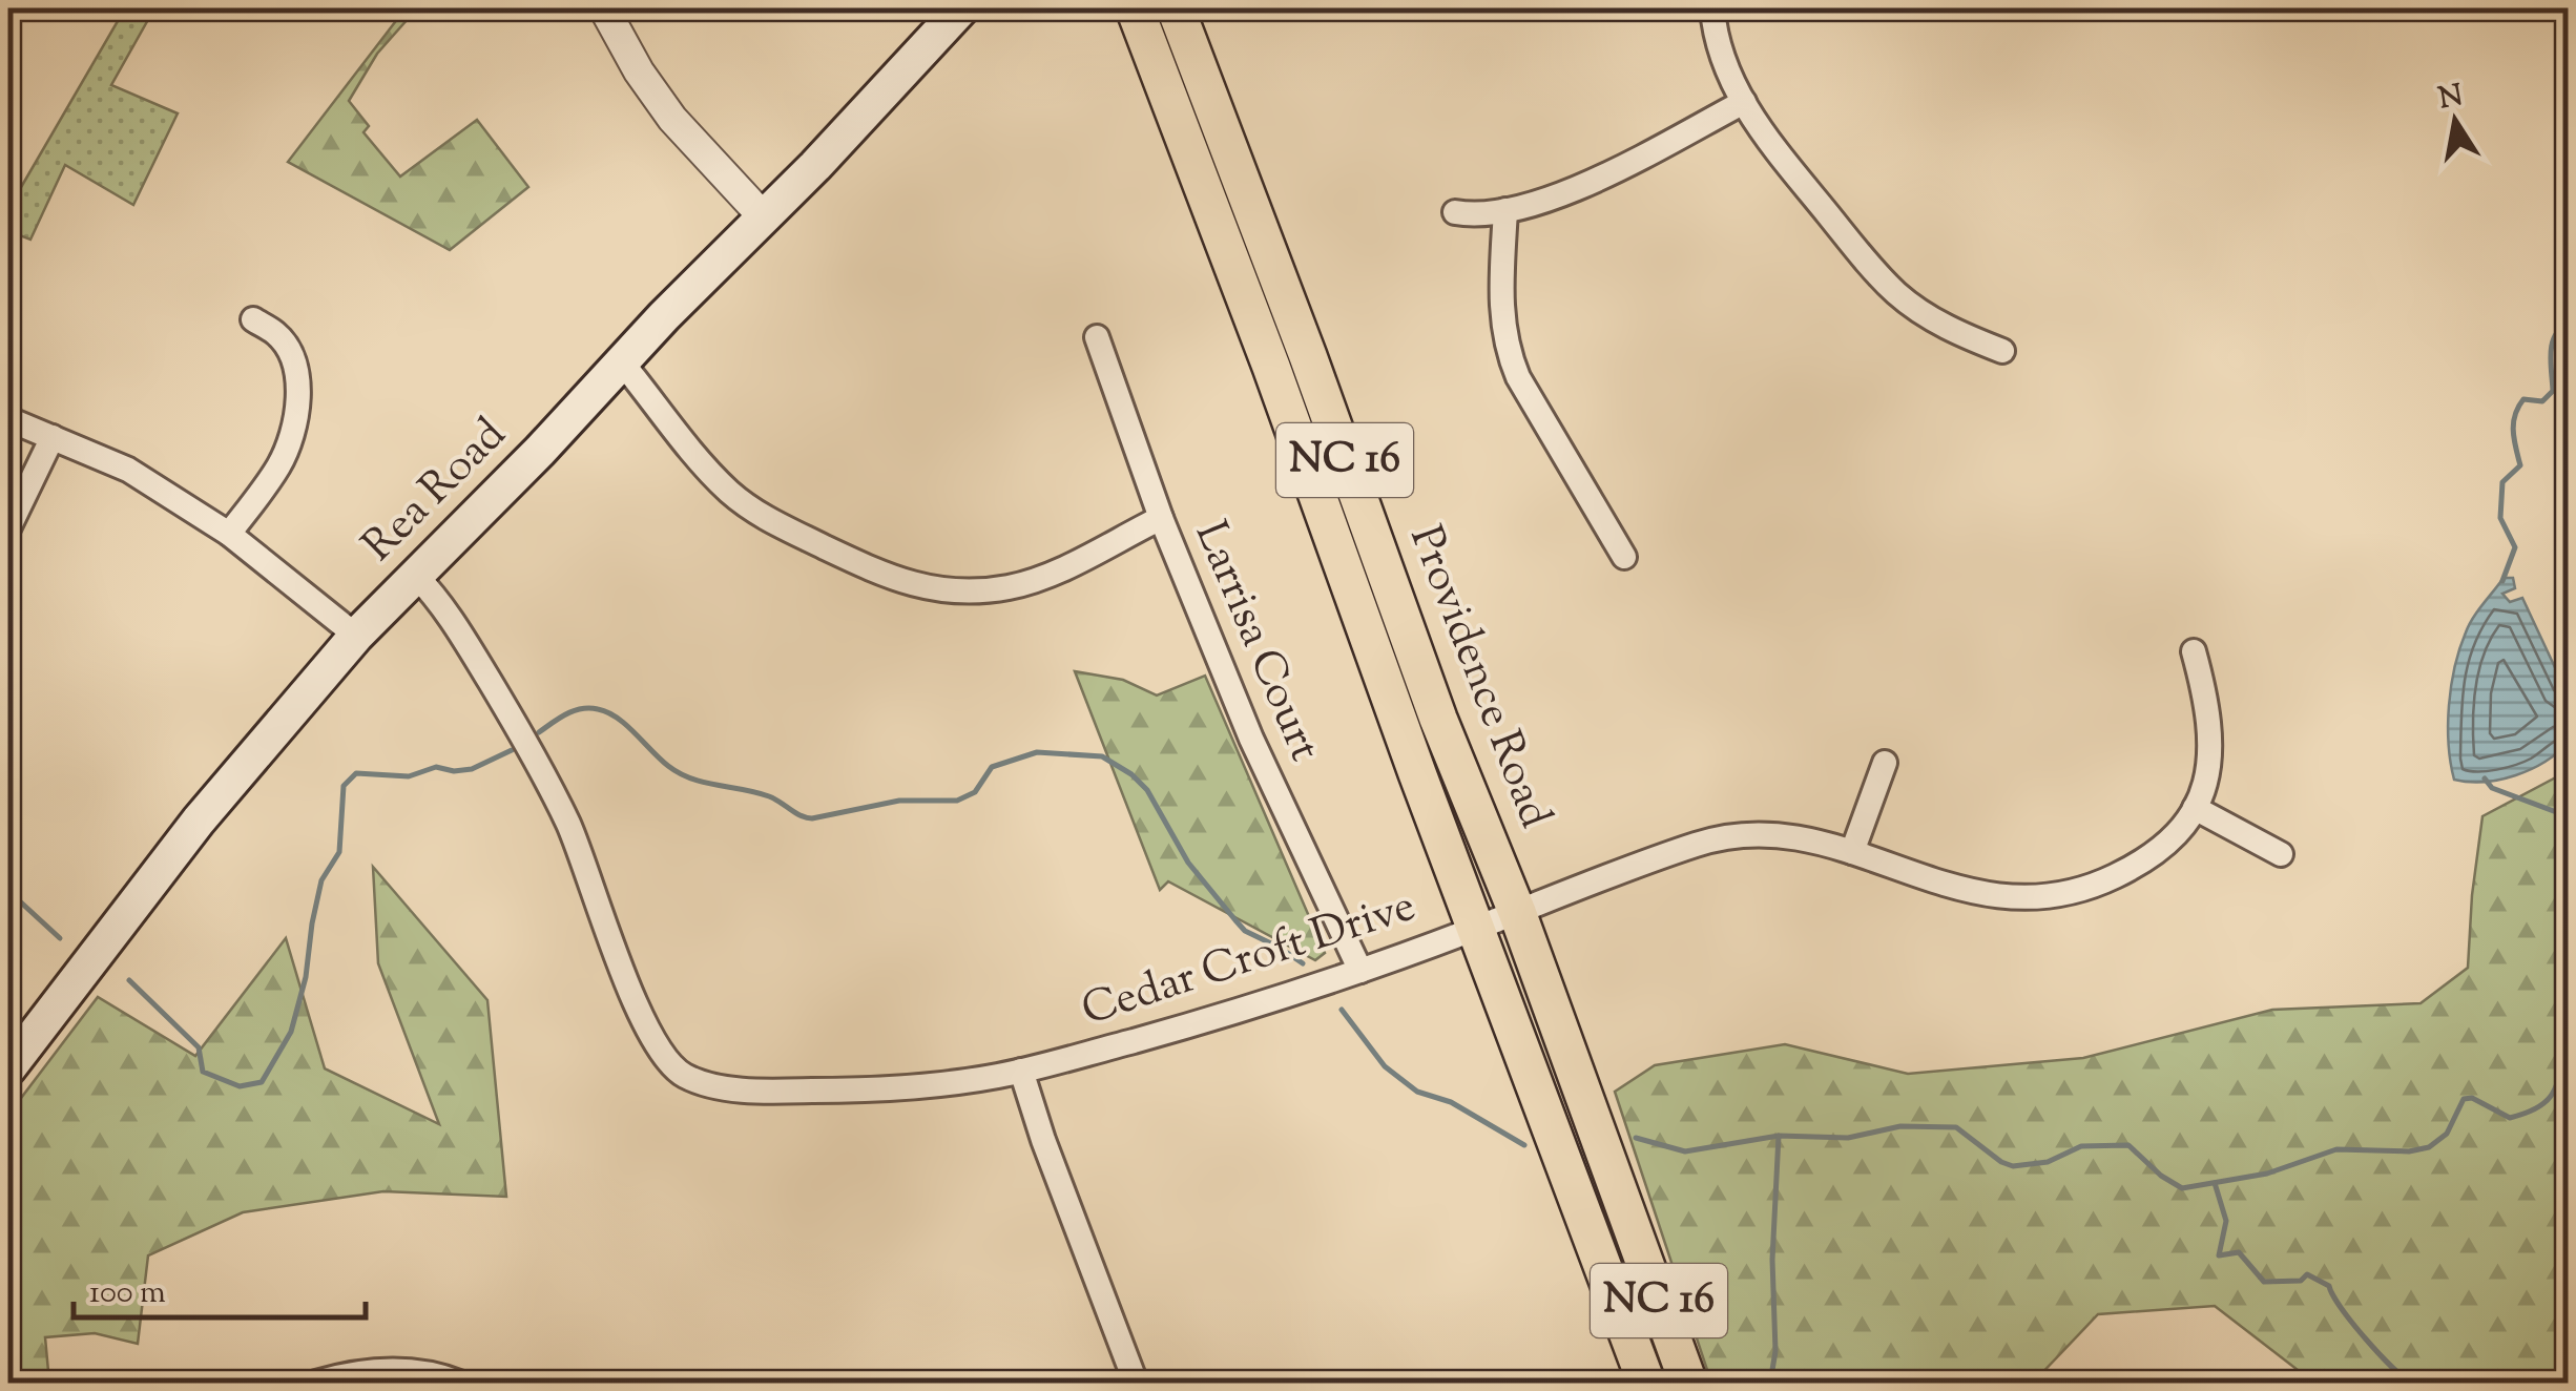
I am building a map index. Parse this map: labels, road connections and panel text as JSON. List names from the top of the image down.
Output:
{
  "streets": {
    "main road": ["NC 16", "Rea Road", "Providence Road"],
    "street": ["Larrisa Court", "Cedar Croft Drive"]
  },
  "crossings": [
    ["Rea Road", "Cedar Croft Drive"],
    ["Larrisa Court", "Cedar Croft Drive"],
    ["Providence Road", "Cedar Croft Drive"]
  ],
  "scale_bar": "100 m",
  "north": "top"
}
